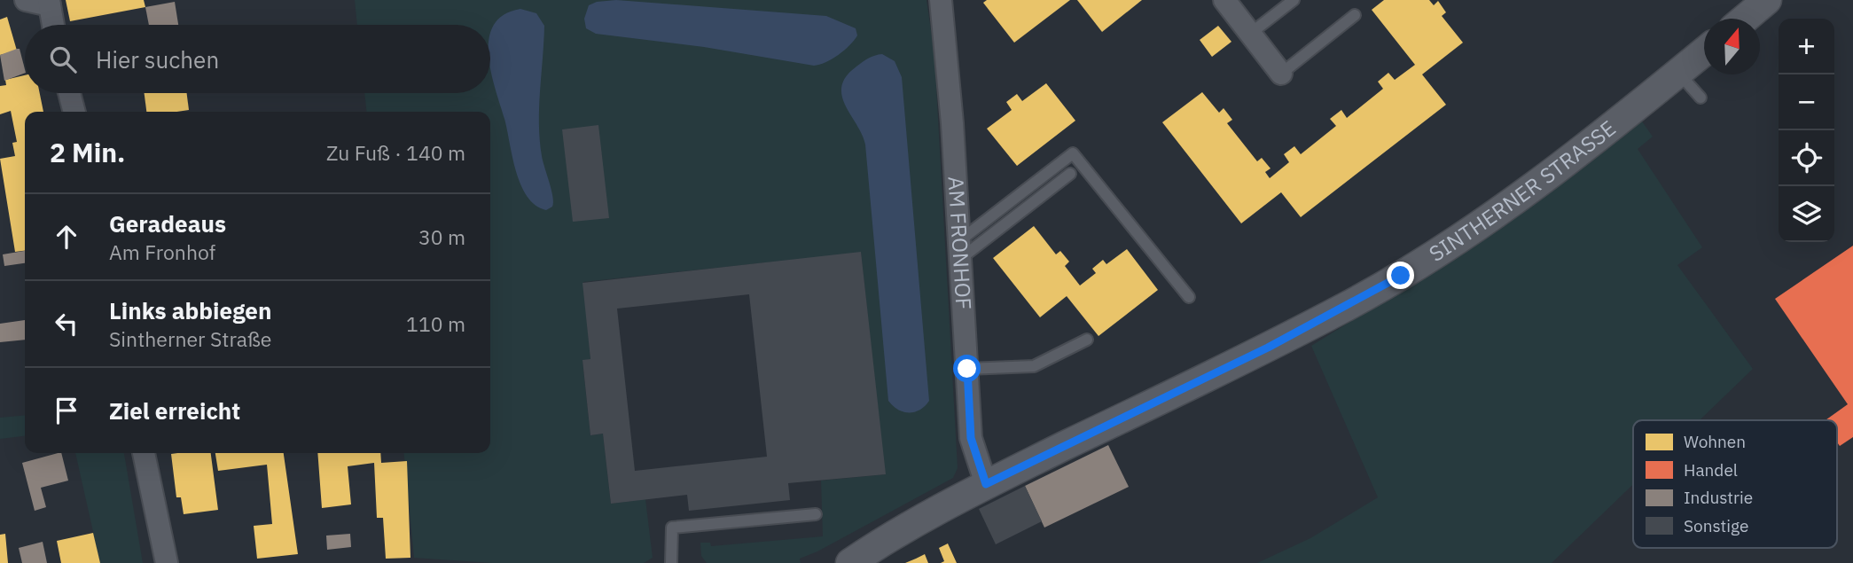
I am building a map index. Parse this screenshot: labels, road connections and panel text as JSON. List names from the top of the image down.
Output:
{
  "streets": {
    "street": ["SINTHERNER STRASSE", "AM FRONHOF"]
  },
  "crossings": [
    ["SINTHERNER STRASSE", "AM FRONHOF"]
  ],
  "legend": [
    "Wohnen",
    "Handel",
    "Industrie",
    "Sonstige"
  ],
  "north": "top",
  "page": {
    "map_buttons": ["+", "−"],
    "search": "Hier suchen",
    "heading": ["2 Min.", "Zu Fuß · 140 m"],
    "list": [
      ["Geradeaus", "Am Fronhof", "30 m"],
      ["Links abbiegen", "Sintherner Straße", "110 m"],
      "Ziel erreicht"
    ]
  }
}
